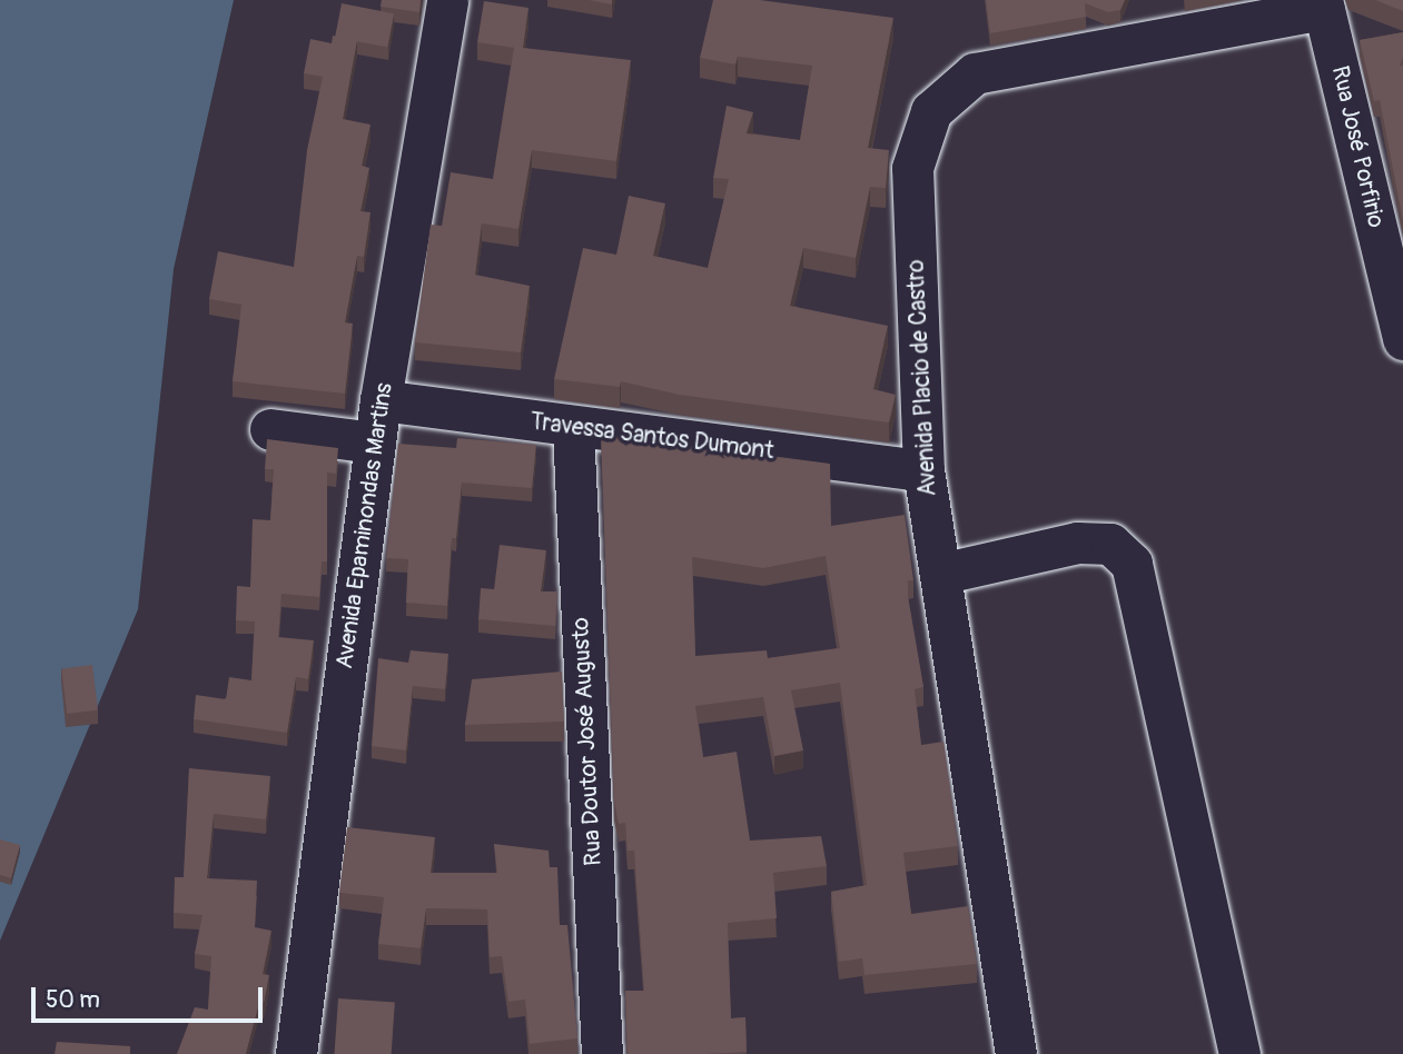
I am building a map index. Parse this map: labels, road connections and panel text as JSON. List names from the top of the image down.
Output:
{
  "streets": {
    "street": [
      "Rua José Porfirio",
      "Avenida Placio de Castro",
      "Travessa Santos Dumont",
      "Avenida Epaminondas Martins",
      "Rua Doutor José Augusto"
    ]
  },
  "crossings": [
    ["Rua José Porfirio", "Avenida Placio de Castro"],
    ["Avenida Placio de Castro", "Travessa Santos Dumont"],
    ["Travessa Santos Dumont", "Avenida Epaminondas Martins"],
    ["Travessa Santos Dumont", "Rua Doutor José Augusto"]
  ],
  "scale_bar": "50 m"
}
